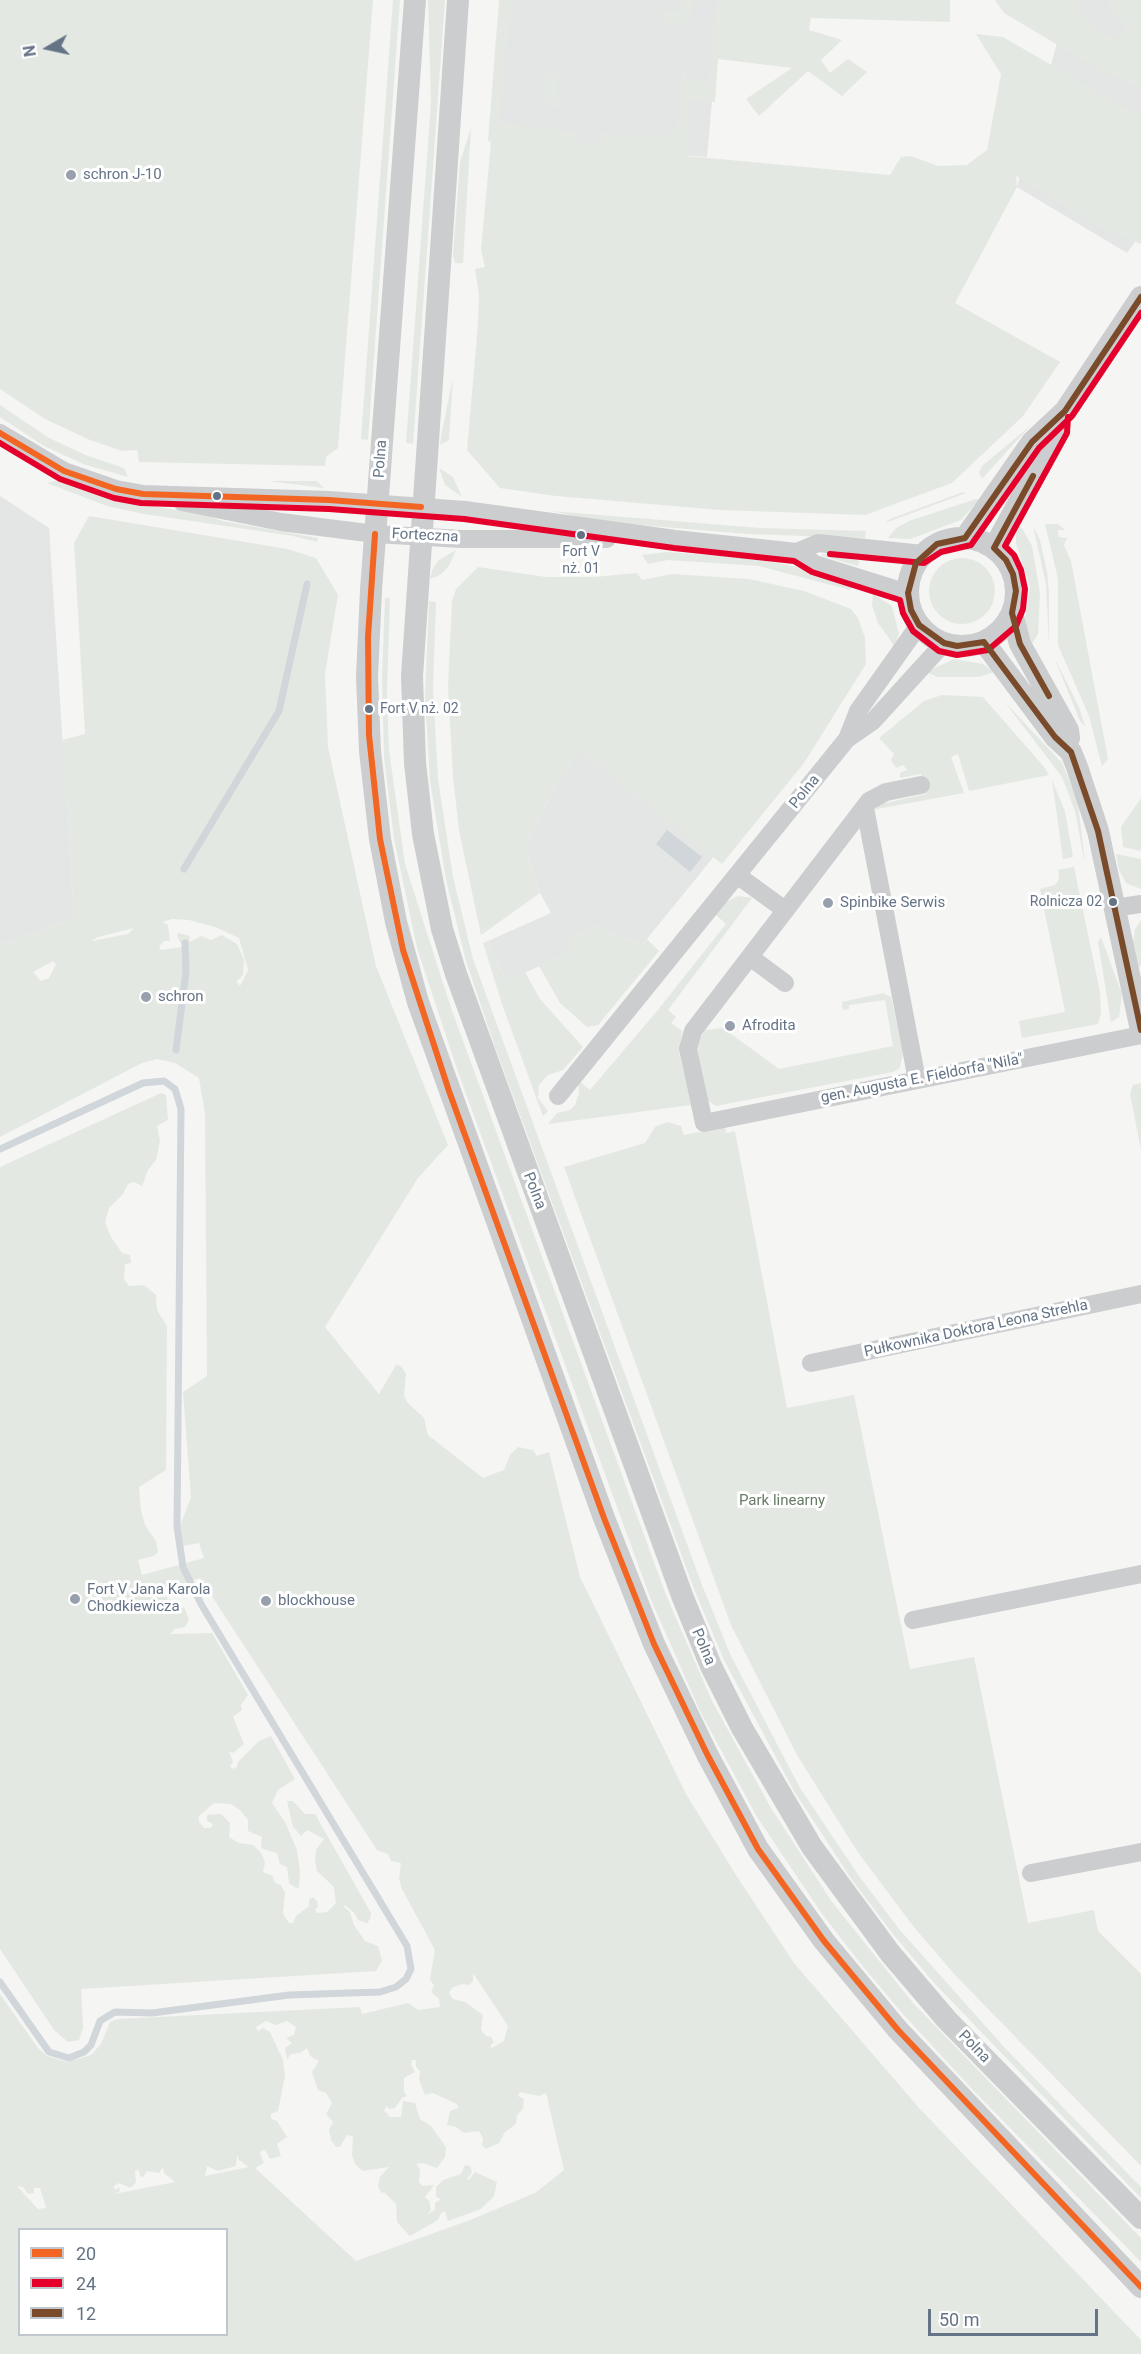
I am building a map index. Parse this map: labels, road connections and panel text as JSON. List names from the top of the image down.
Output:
{
  "streets": {
    "street": [
      "Polna",
      "Forteczna",
      "gen. Augusta E. Fieldorfa \"Nila\"",
      "Pułkownika Doktora Leona Strehla"
    ]
  },
  "crossings": [
    ["Polna", "Forteczna"]
  ],
  "parks": ["Park linearny"],
  "places": [
    "schron J-10",
    "Fort V nż. 01",
    "Fort V nż. 02",
    "Rolnicza 02",
    "Spinbike Serwis",
    "schron",
    "Afrodita",
    "Fort V Jana Karola Chodkiewicza",
    "blockhouse"
  ],
  "lines": ["transit line 12", "transit line 24", "transit line 20"],
  "legend": ["20", "24", "12"],
  "scale_bar": "50 m",
  "north": "left"
}
